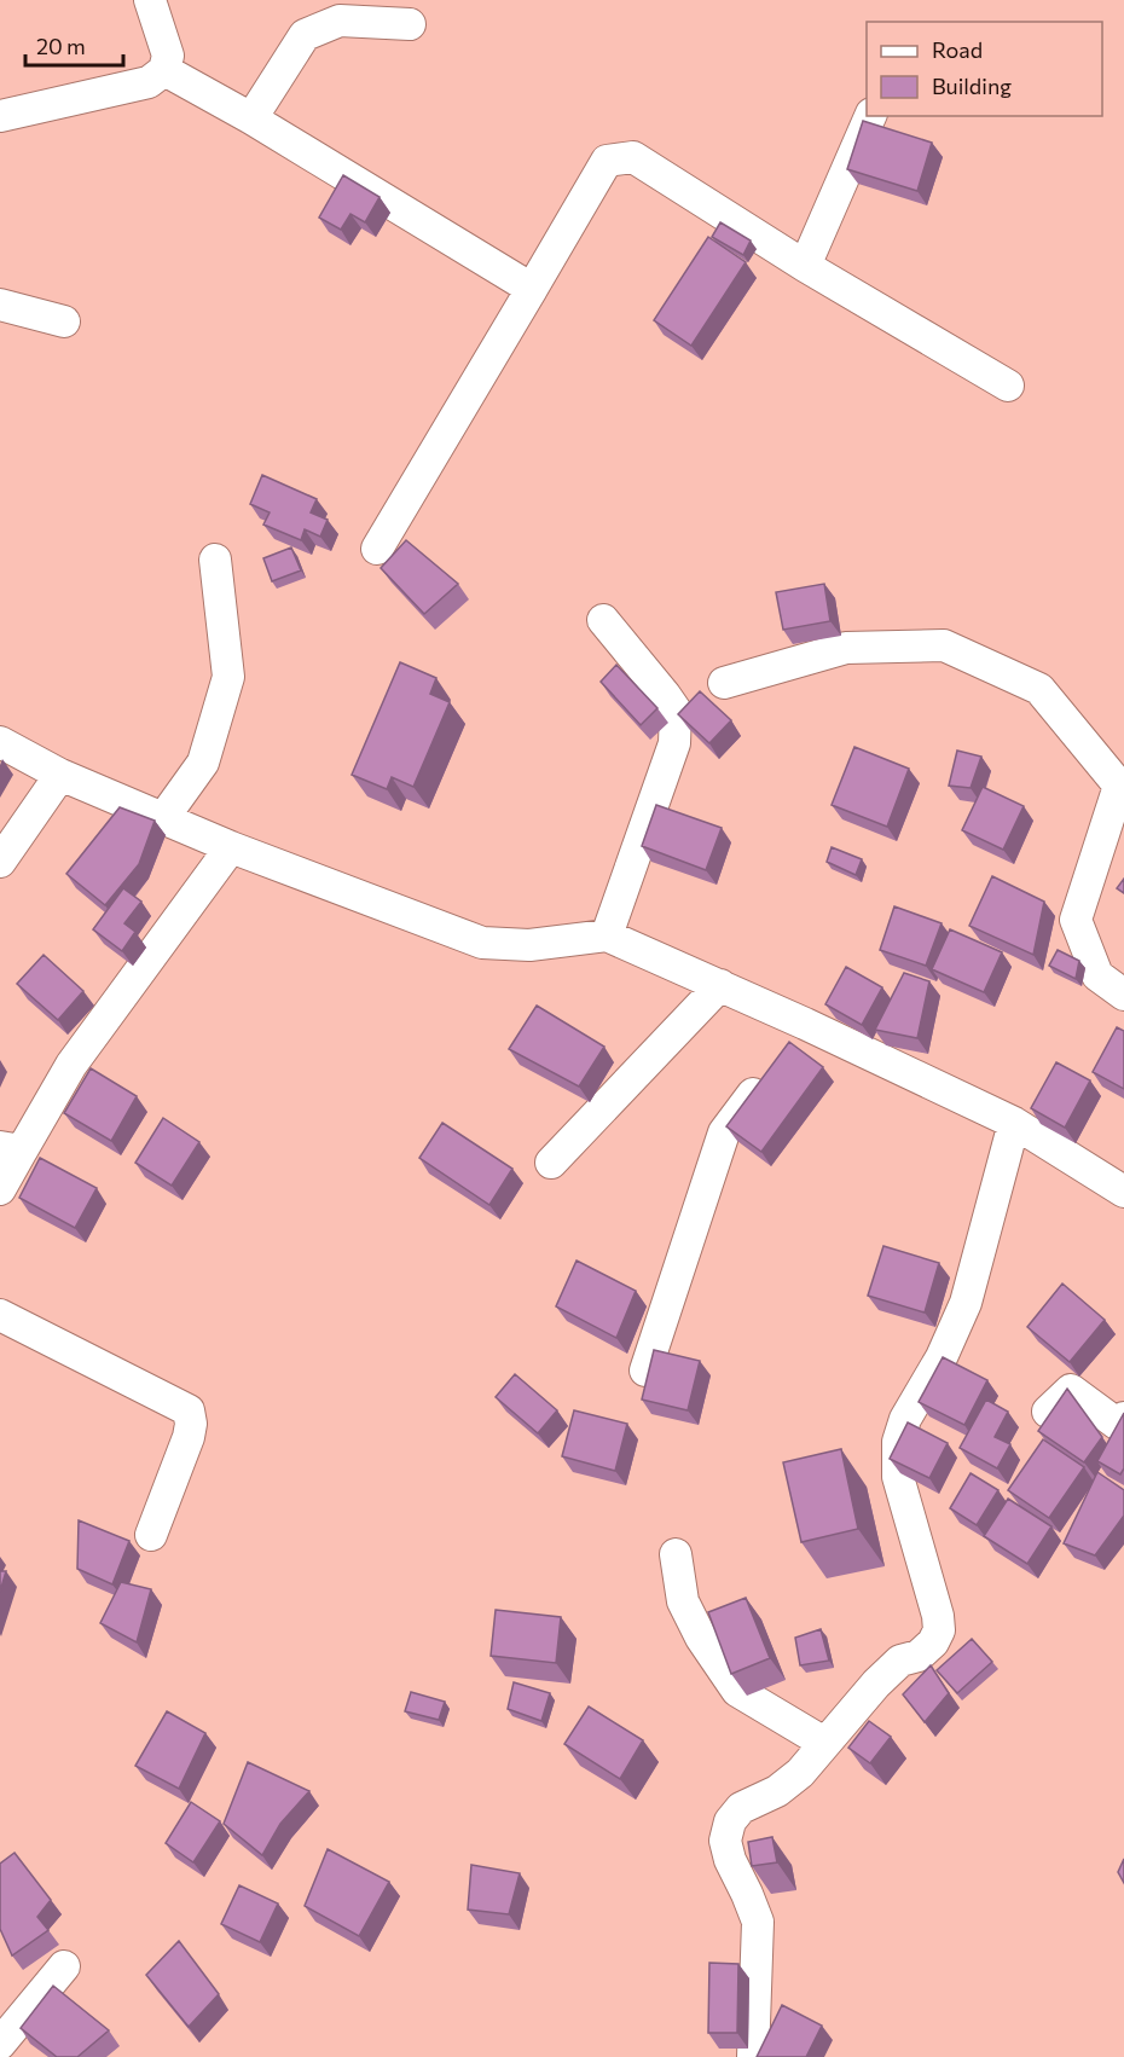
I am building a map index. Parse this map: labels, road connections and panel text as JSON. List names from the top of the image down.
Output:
{
  "legend": ["Road", "Building"],
  "scale_bar": "20 m"
}
